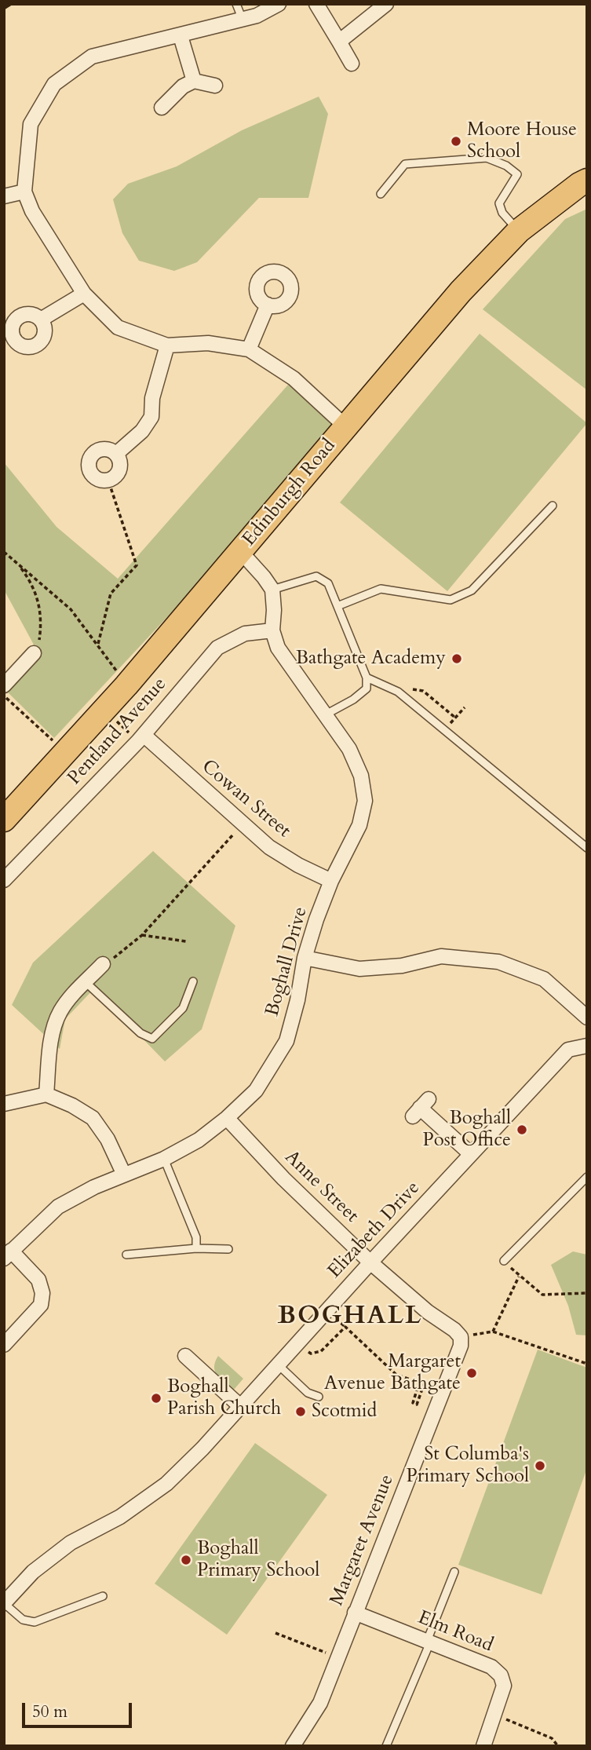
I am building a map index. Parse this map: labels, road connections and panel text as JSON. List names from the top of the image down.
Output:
{
  "streets": {
    "main road": ["Edinburgh Road"],
    "street": [
      "Pentland Avenue",
      "Cowan Street",
      "Boghall Drive",
      "Anne Street",
      "Elizabeth Drive",
      "Margaret Avenue",
      "Elm Road"
    ]
  },
  "crossings": [
    ["Pentland Avenue", "Cowan Street"],
    ["Pentland Avenue", "Boghall Drive"],
    ["Cowan Street", "Boghall Drive"],
    ["Boghall Drive", "Anne Street"],
    ["Anne Street", "Elizabeth Drive"],
    ["Anne Street", "Margaret Avenue"],
    ["Margaret Avenue", "Elm Road"]
  ],
  "districts": ["BOGHALL"],
  "places": [
    "Moore House School",
    "Bathgate Academy",
    "Boghall Post Office",
    "Margaret Avenue Bathgate",
    "Boghall Parish Church",
    "Scotmid",
    "St Columba's Primary School",
    "Boghall Primary School"
  ],
  "scale_bar": "50 m"
}
